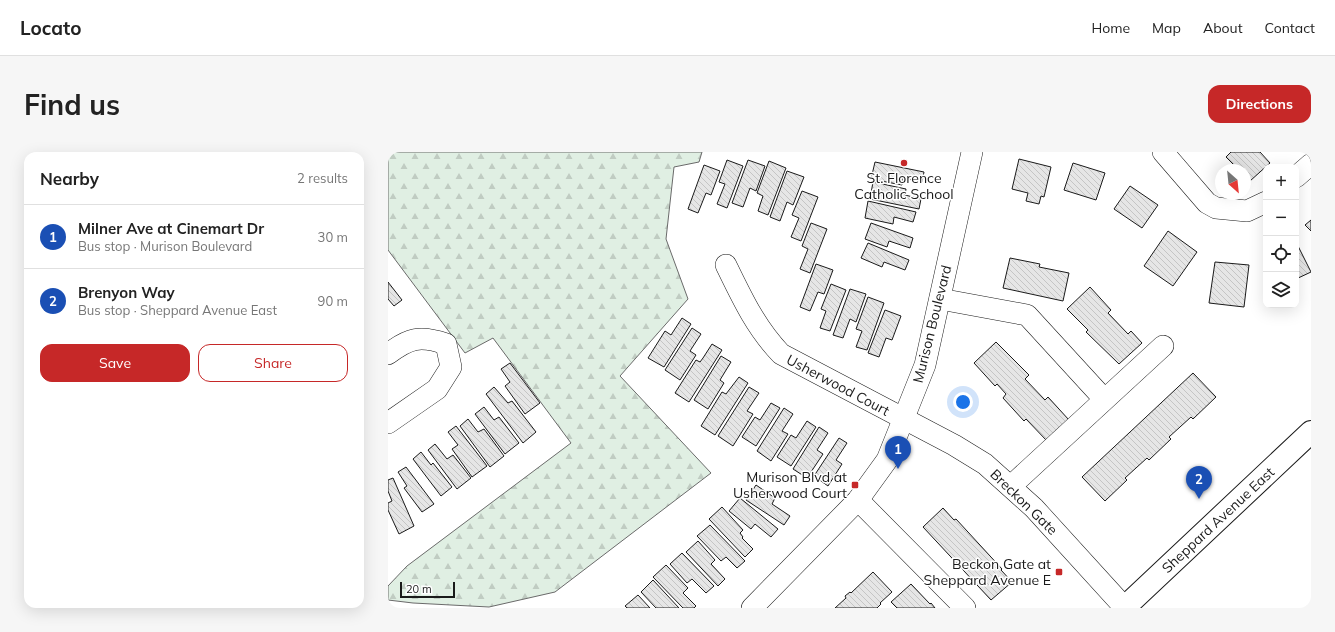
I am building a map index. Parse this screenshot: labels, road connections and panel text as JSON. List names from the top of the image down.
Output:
{
  "streets": {
    "main road": ["Sheppard Avenue East"],
    "street": ["Murison Boulevard", "Usherwood Court", "Breckon Gate"]
  },
  "crossings": [
    ["Murison Boulevard", "Usherwood Court"],
    ["Murison Boulevard", "Breckon Gate"],
    ["Usherwood Court", "Breckon Gate"],
    ["Breckon Gate", "Sheppard Avenue East"]
  ],
  "places": {
    "other": ["St. Florence Catholic School"],
    "transit": ["Murison Blvd at Usherwood Court", "Beckon Gate at Sheppard Avenue E"]
  },
  "scale_bar": "20 m",
  "north": "bottom right",
  "page": {
    "header": "Locato",
    "nav": [
      "Home",
      "Map",
      "About",
      "Contact"
    ],
    "buttons": [
      "Directions",
      ["Save", "Share"]
    ],
    "title": "Find us",
    "heading": ["Nearby", "2 results"],
    "map_buttons": ["+", "−"],
    "list": [
      {
        "mark": "1",
        "name": "Milner Ave at Cinemart Dr",
        "note": "Bus stop · Murison Boulevard",
        "value": "30 m"
      },
      {
        "mark": "2",
        "name": "Brenyon Way",
        "note": "Bus stop · Sheppard Avenue East",
        "value": "90 m"
      }
    ],
    "pins": ["1", "2"],
    "scale": "20 m"
  }
}
